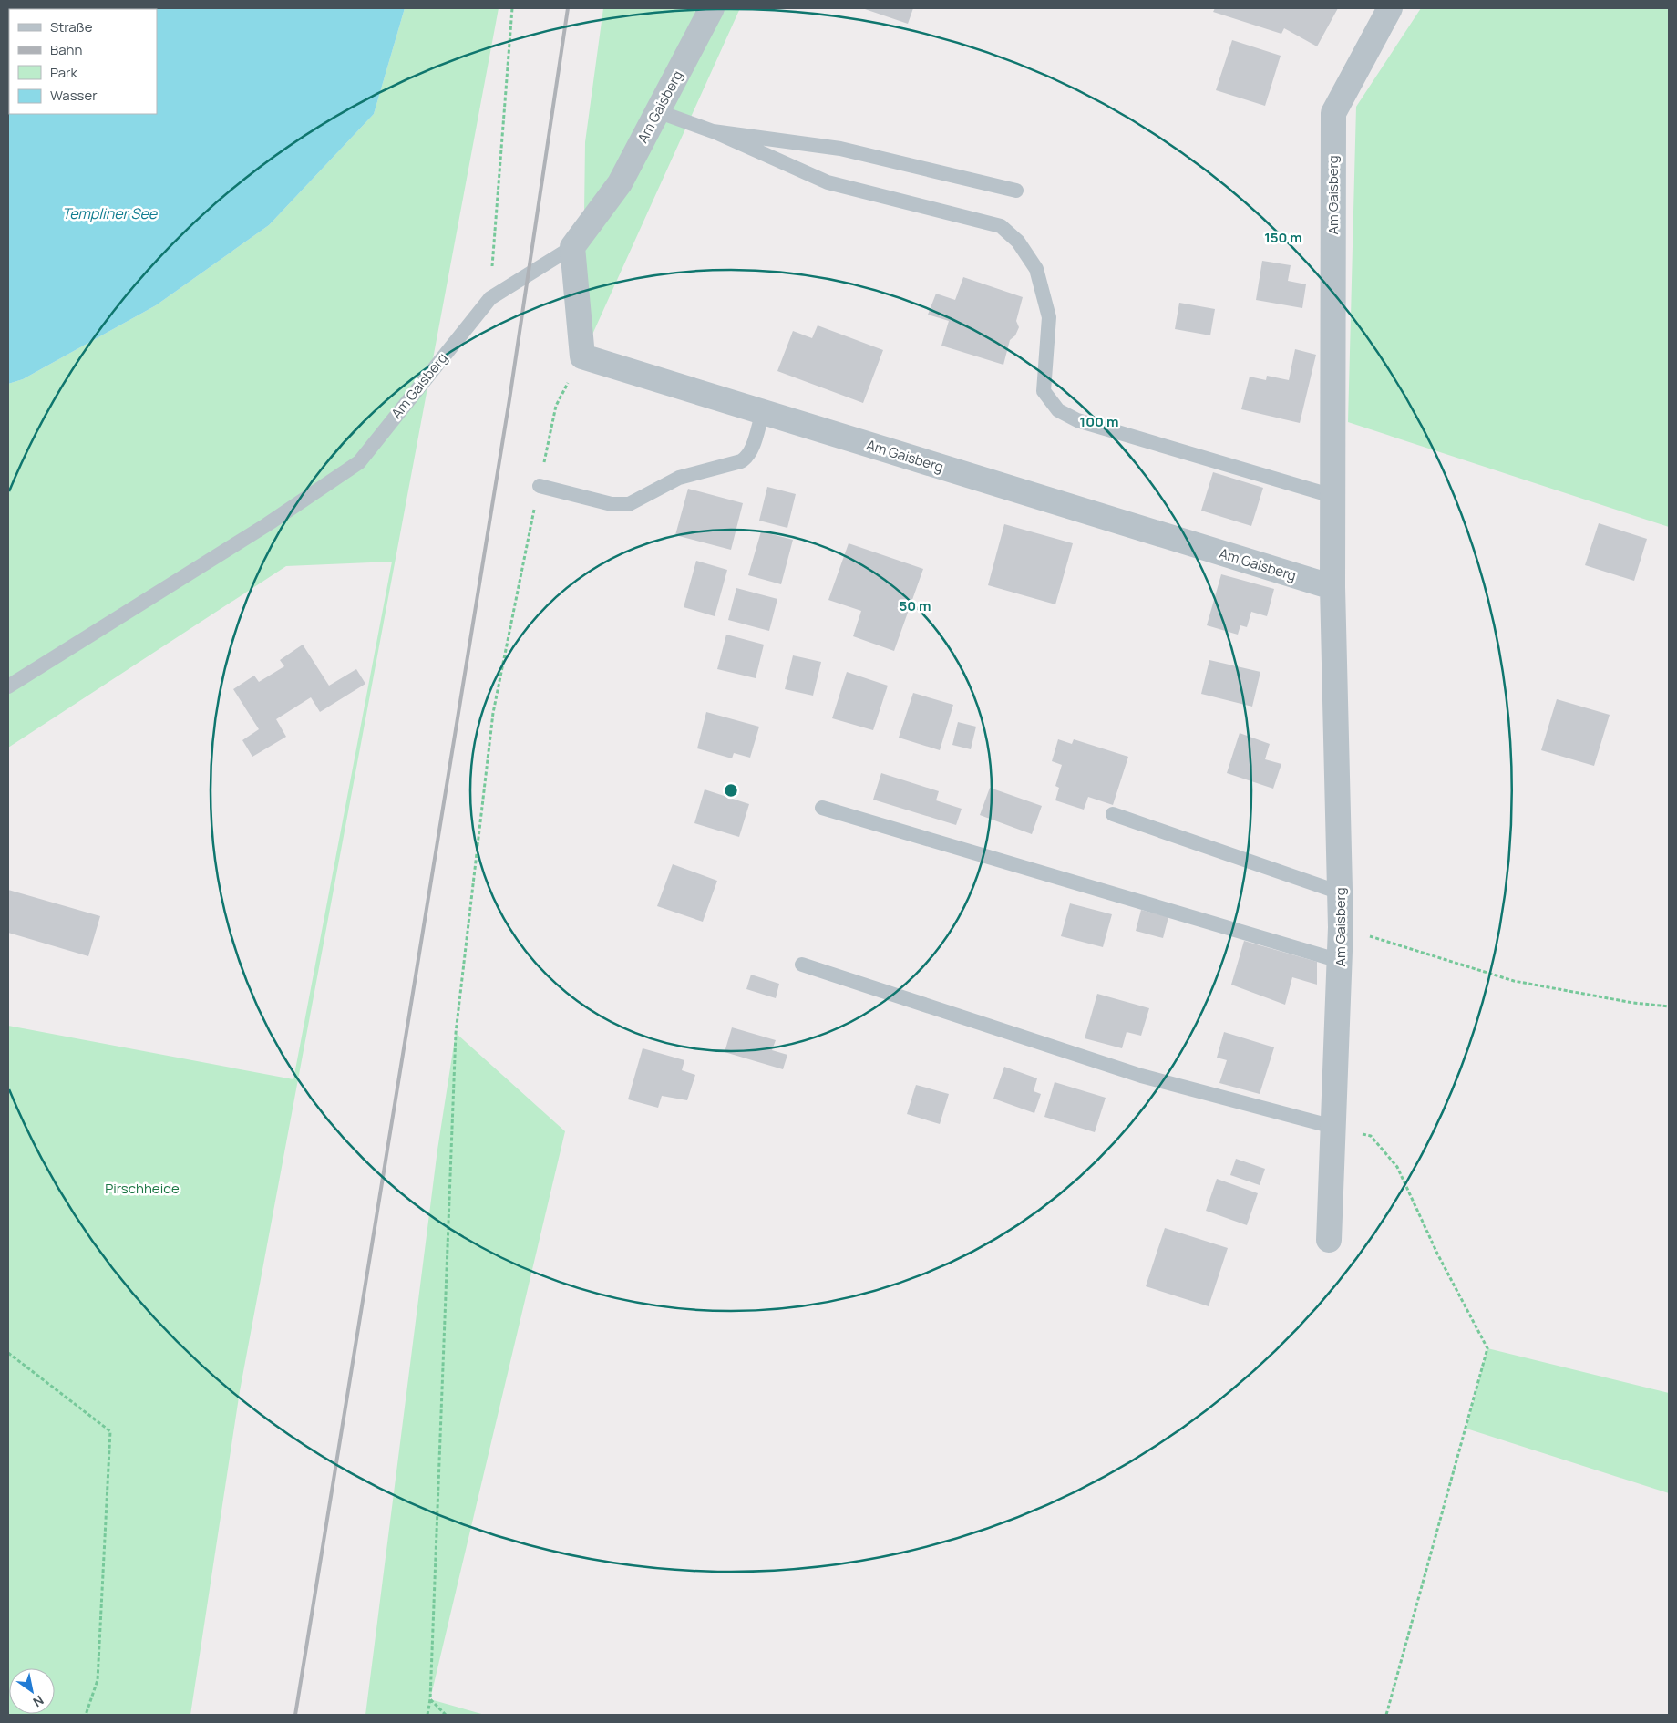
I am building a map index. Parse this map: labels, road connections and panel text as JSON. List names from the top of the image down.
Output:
{
  "streets": {
    "street": ["Am Gaisberg"]
  },
  "water": ["Templiner See"],
  "parks": ["Pirschheide"],
  "legend": [
    "Straße",
    "Bahn",
    "Park",
    "Wasser"
  ],
  "north": "bottom right",
  "rings": ["150 m", "100 m", "50 m"]
}
